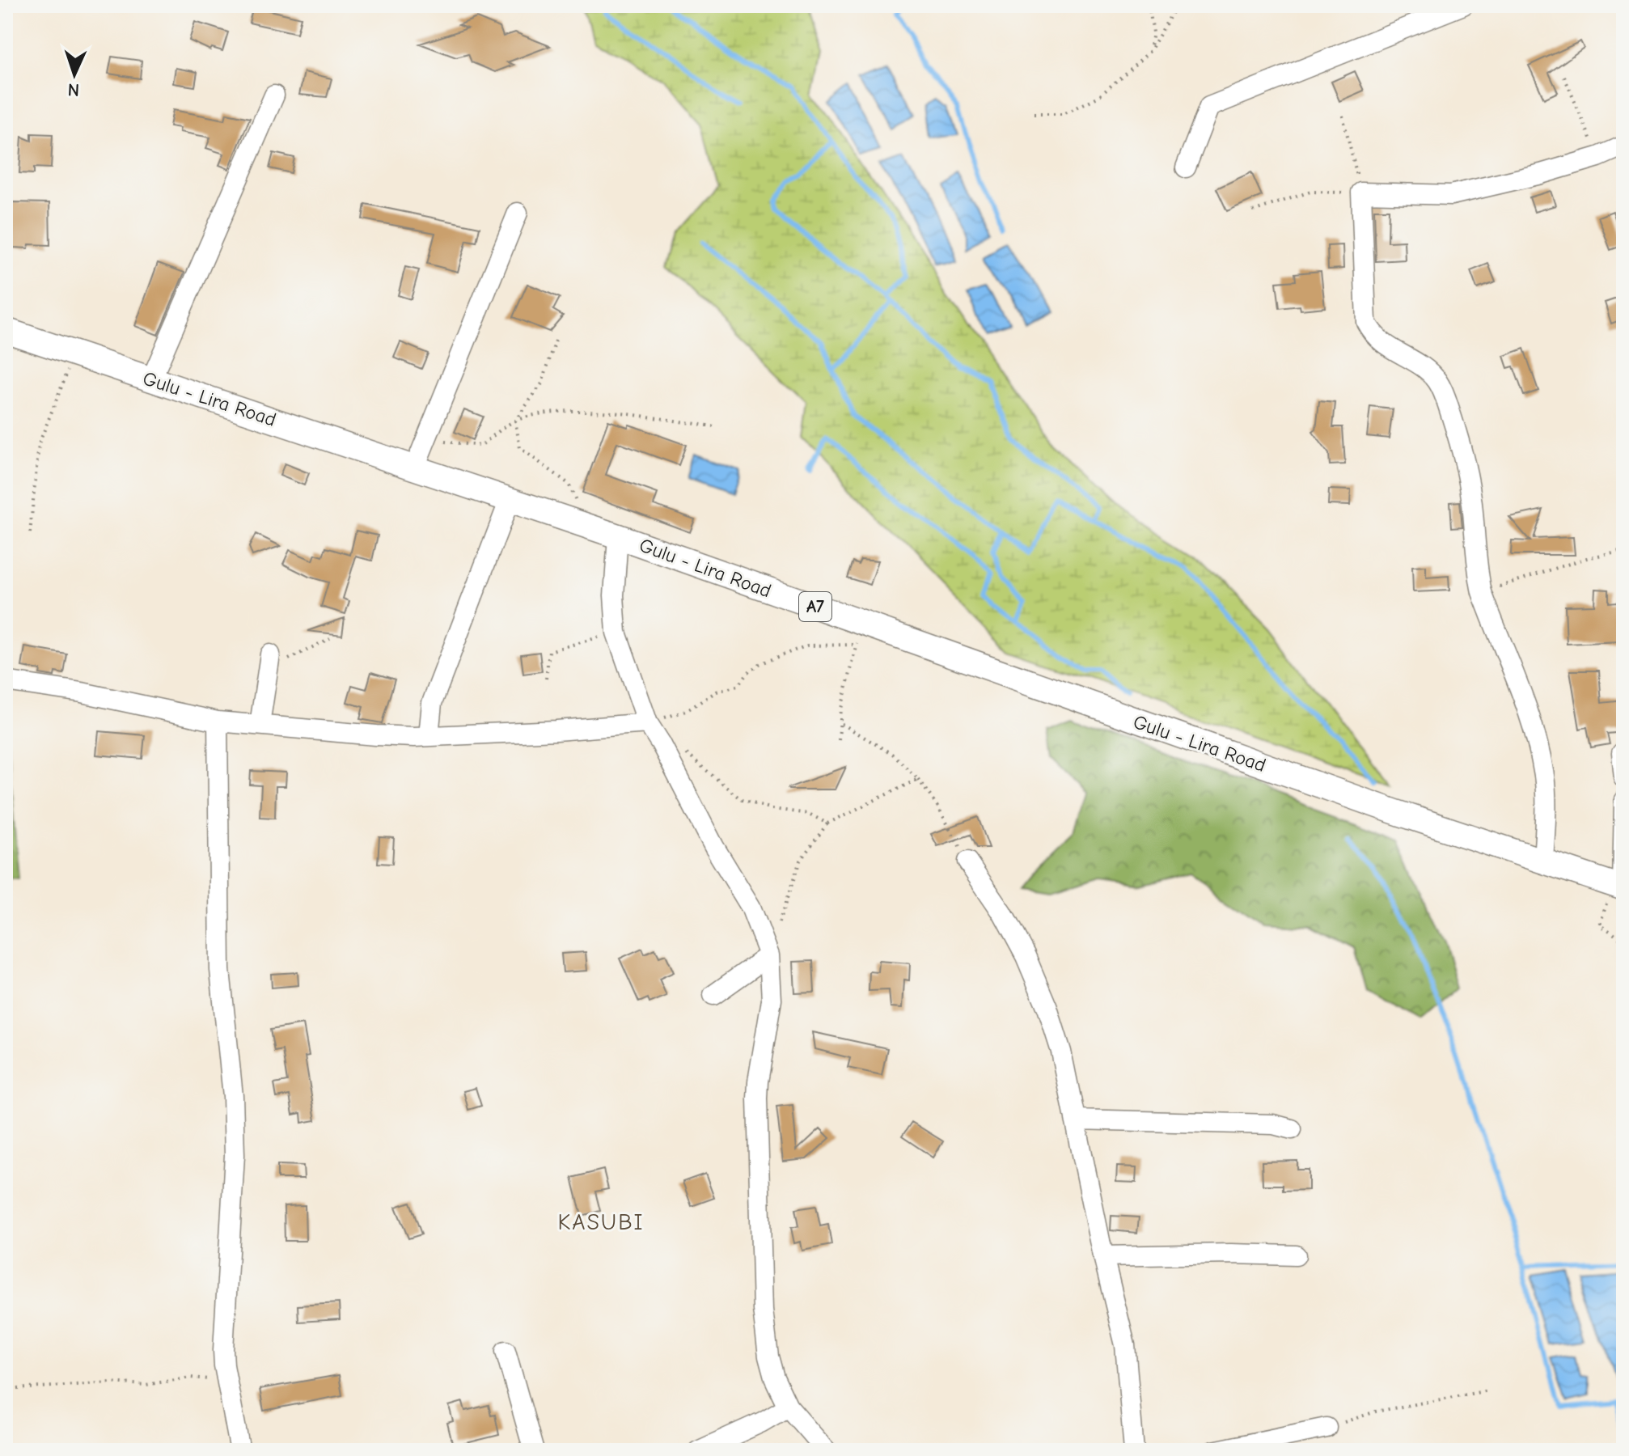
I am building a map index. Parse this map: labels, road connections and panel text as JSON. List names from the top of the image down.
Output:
{
  "streets": {
    "main road": ["Gulu - Lira Road", "A7"]
  },
  "districts": ["KASUBI"],
  "north": "bottom"
}
